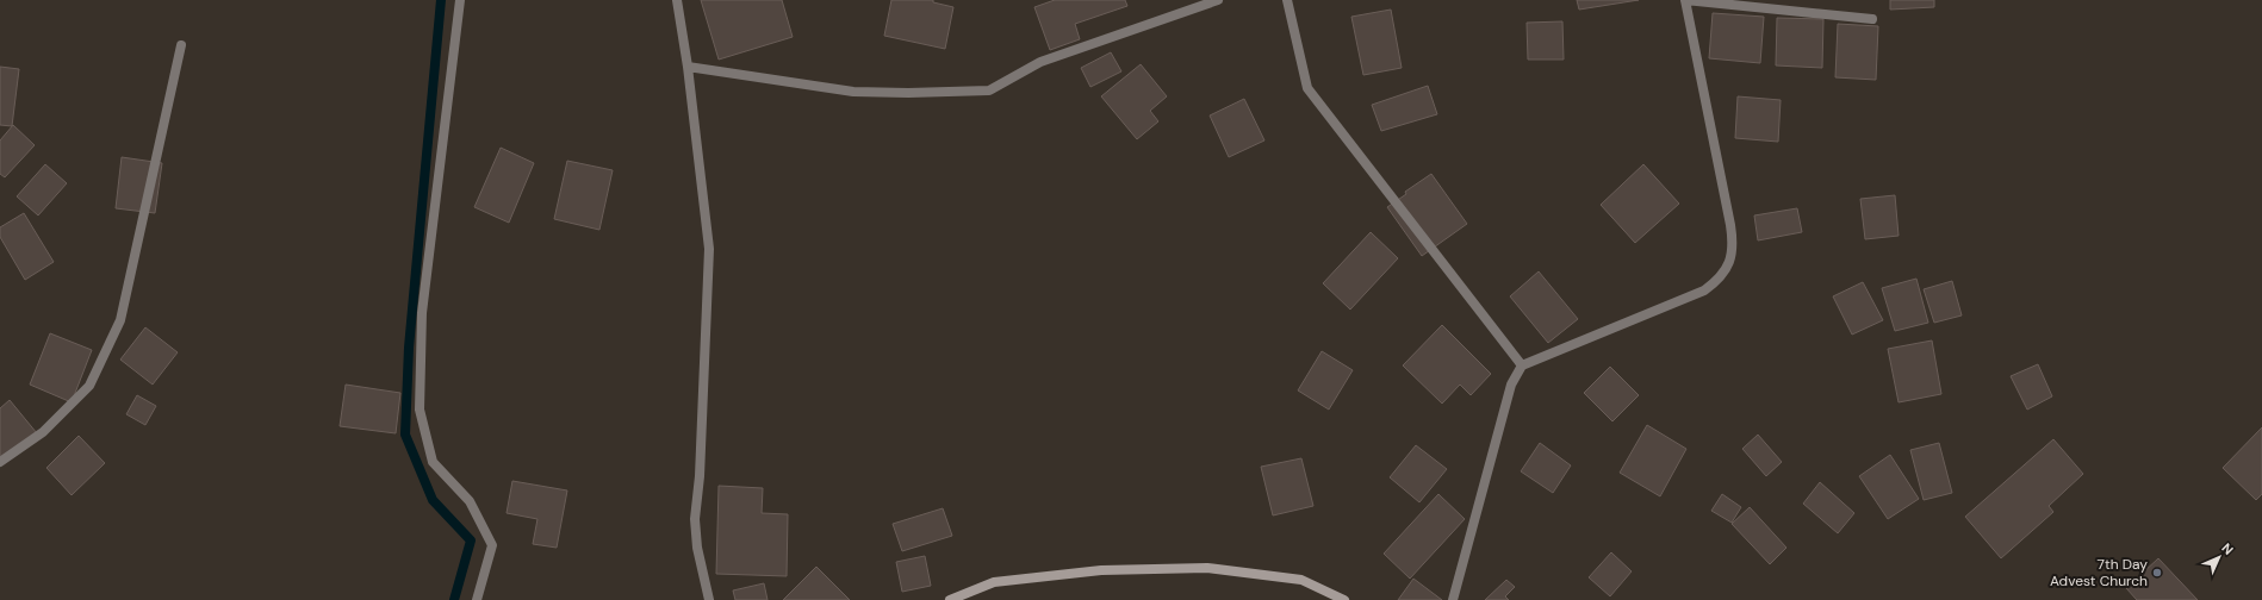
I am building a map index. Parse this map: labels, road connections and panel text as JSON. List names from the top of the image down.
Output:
{
  "places": ["7th Day Advest Church"],
  "north": "top right"
}
